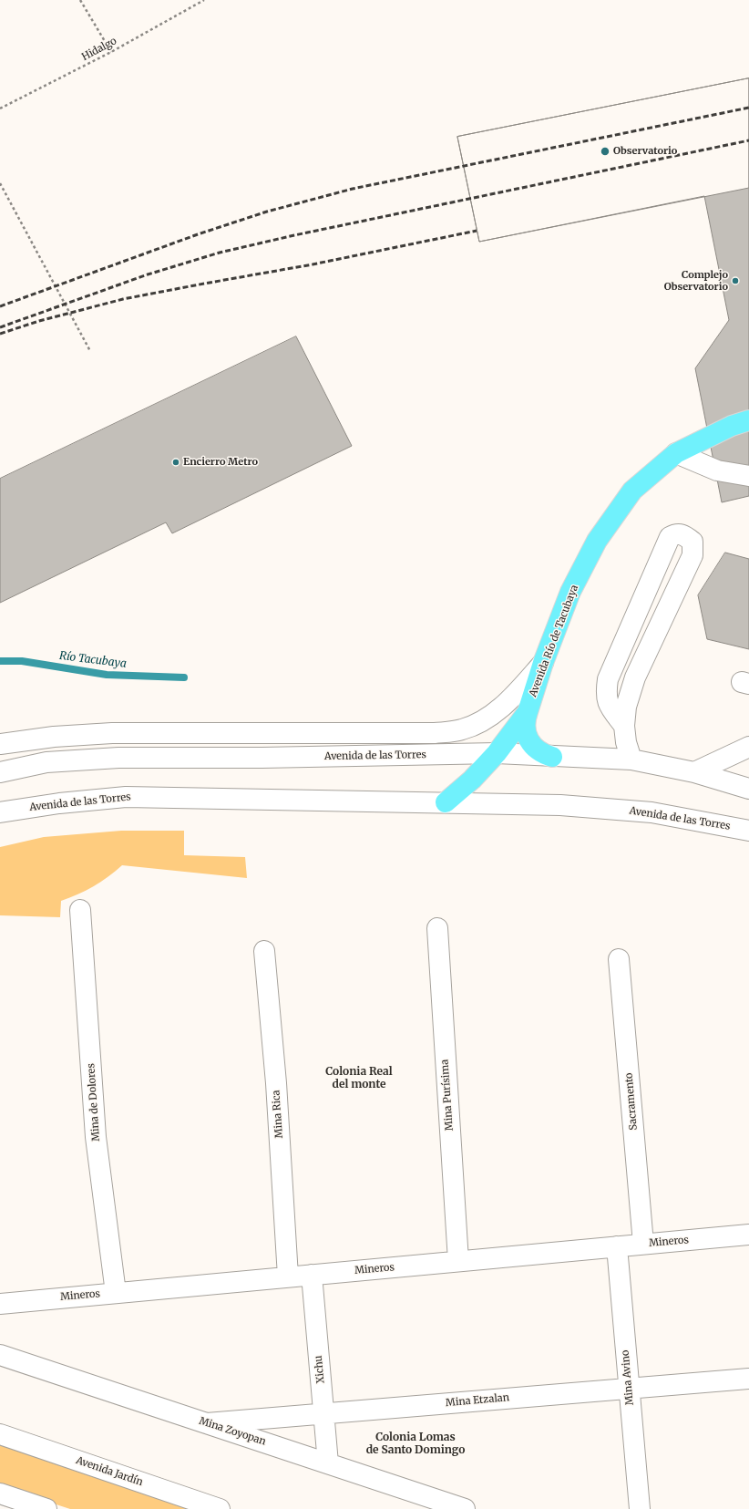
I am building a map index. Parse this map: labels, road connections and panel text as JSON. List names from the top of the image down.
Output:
{
  "streets": {
    "main road": ["Avenida Río de Tacubaya"],
    "street": [
      "Avenida de las Torres",
      "Mina Purísima",
      "Sacramento",
      "Mina de Dolores",
      "Mina Rica",
      "Mineros",
      "Xichu",
      "Mina Avino",
      "Mina Etzalan",
      "Mina Zoyopan",
      "Avenida Jardín"
    ],
    "path": ["Hidalgo"]
  },
  "crossings": [
    ["Avenida Río de Tacubaya", "Avenida de las Torres"],
    ["Mina Purísima", "Mineros"],
    ["Sacramento", "Mineros"],
    ["Mina de Dolores", "Mineros"],
    ["Mina Rica", "Mineros"],
    ["Mineros", "Xichu"],
    ["Mineros", "Mina Avino"],
    ["Xichu", "Mina Etzalan"],
    ["Xichu", "Mina Zoyopan"],
    ["Mina Avino", "Mina Etzalan"],
    ["Mina Etzalan", "Mina Zoyopan"]
  ],
  "districts": ["Colonia Real del monte", "Colonia Lomas de Santo Domingo"],
  "water": ["Río Tacubaya"],
  "places": ["Observatorio", "Complejo Observatorio", "Encierro Metro"]
}
